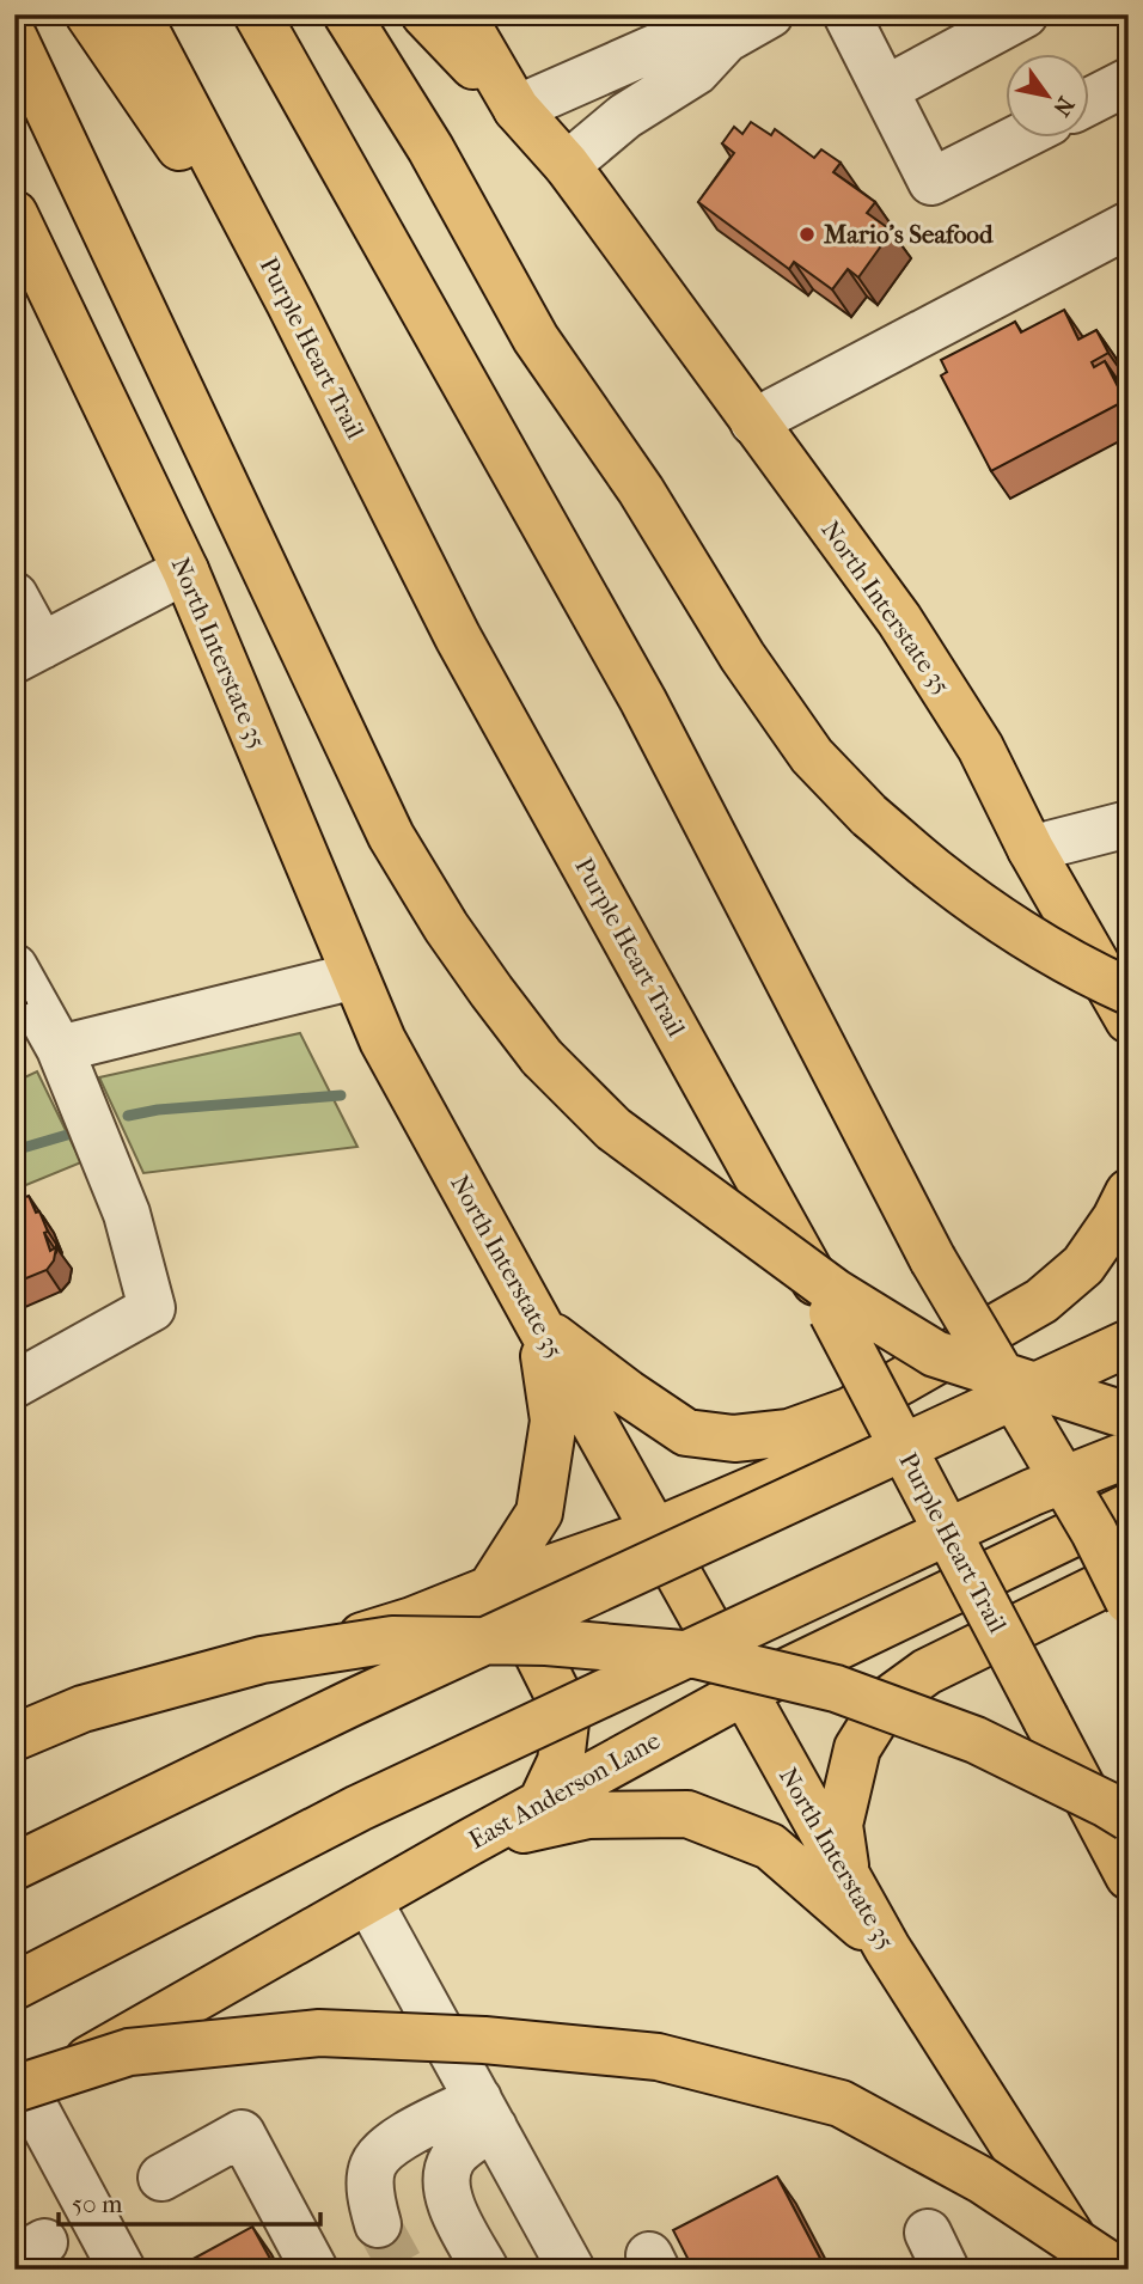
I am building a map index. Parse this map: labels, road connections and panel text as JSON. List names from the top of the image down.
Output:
{
  "streets": {
    "main road": ["Purple Heart Trail", "North Interstate 35", "East Anderson Lane"]
  },
  "crossings": [
    ["North Interstate 35", "East Anderson Lane"]
  ],
  "places": ["Mario's Seafood"],
  "scale_bar": "50 m",
  "north": "bottom right"
}
